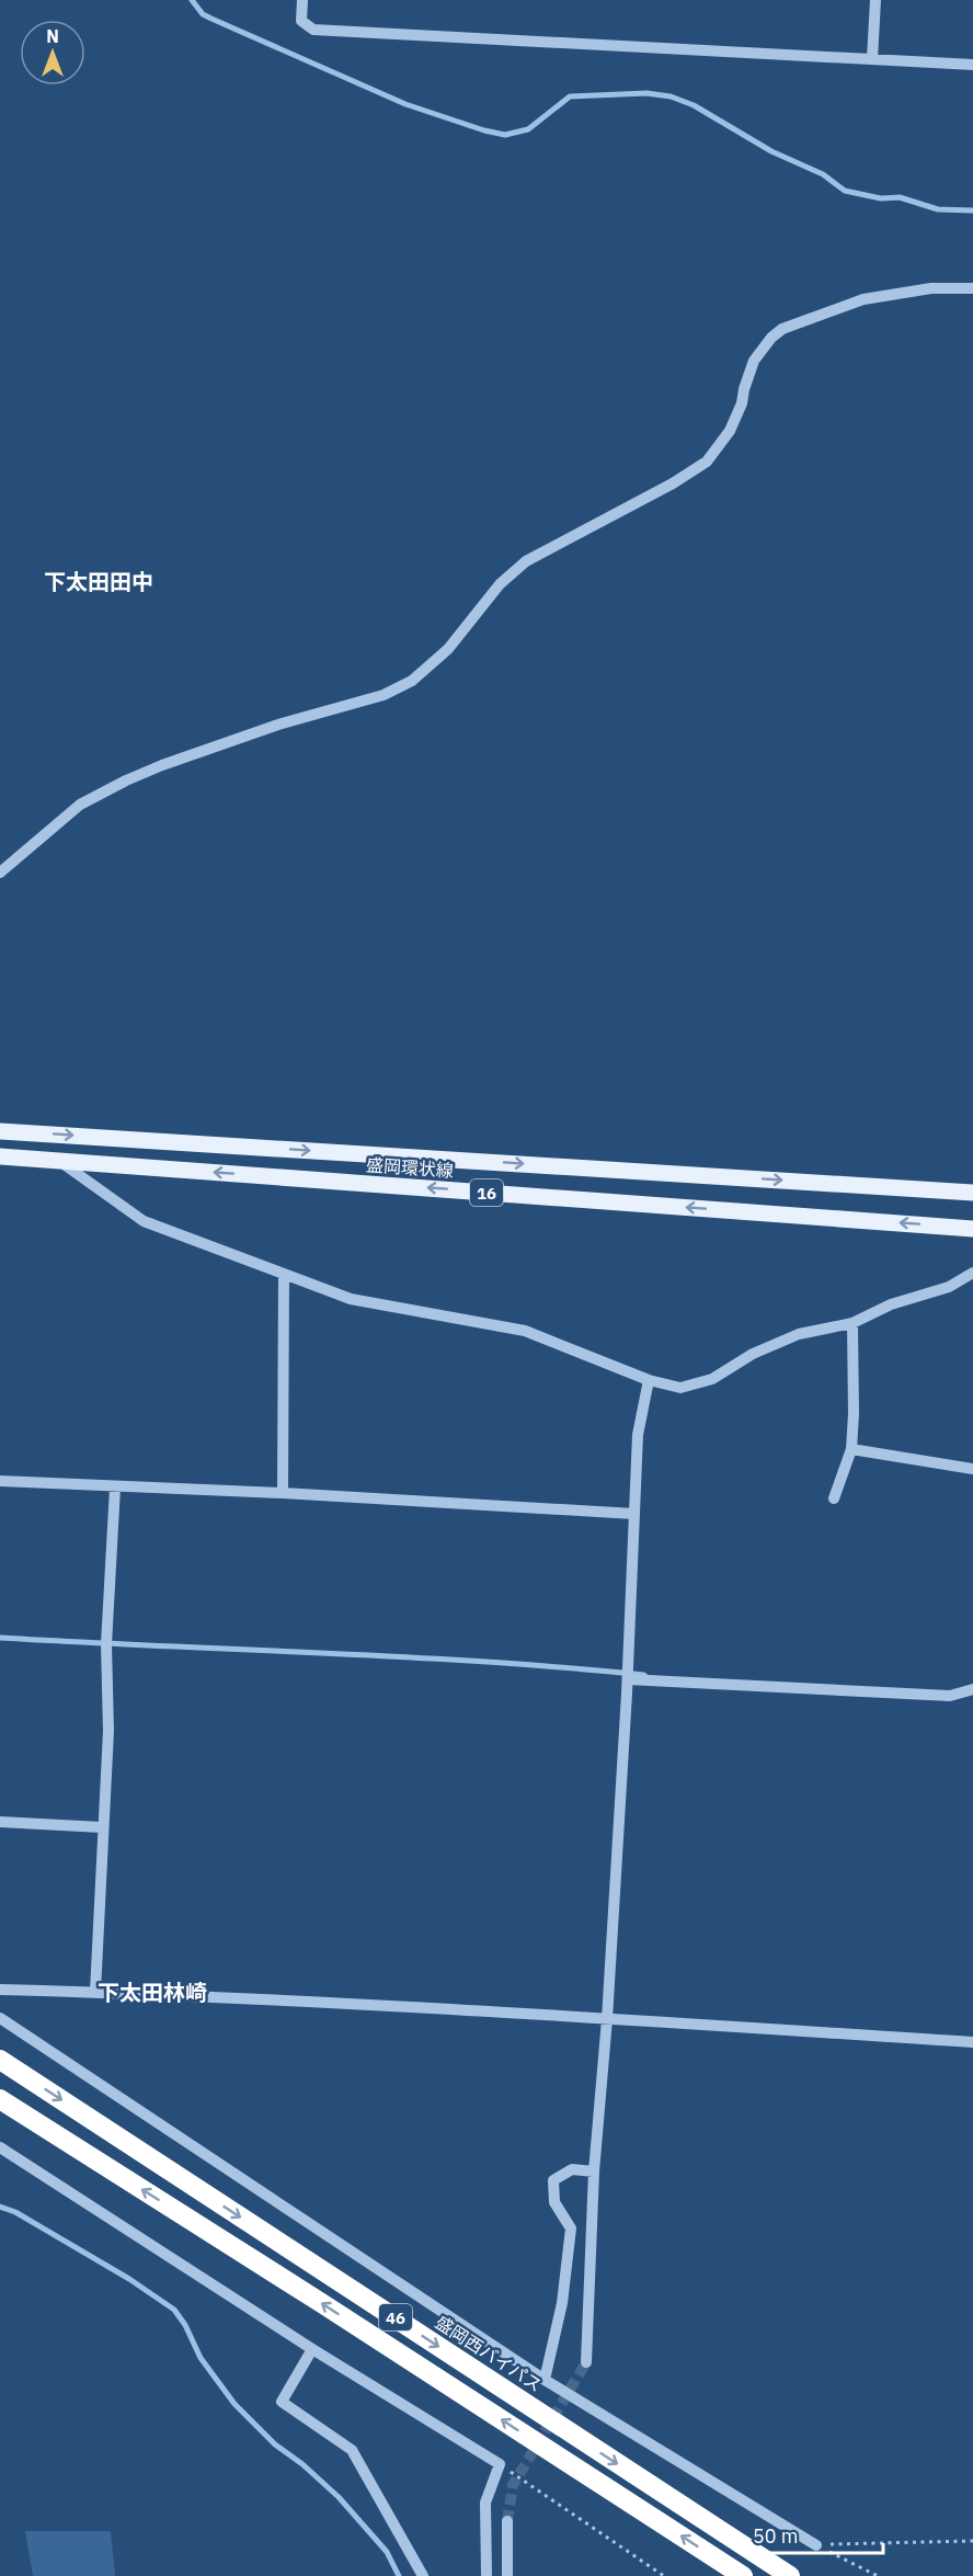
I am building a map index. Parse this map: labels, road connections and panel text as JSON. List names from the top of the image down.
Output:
{
  "streets": {
    "highway": ["46", "盛岡西バイパス"],
    "main road": ["盛岡環状線", "16"]
  },
  "districts": ["下太田田中", "下太田林崎"],
  "scale_bar": "50 m",
  "north": "top"
}
